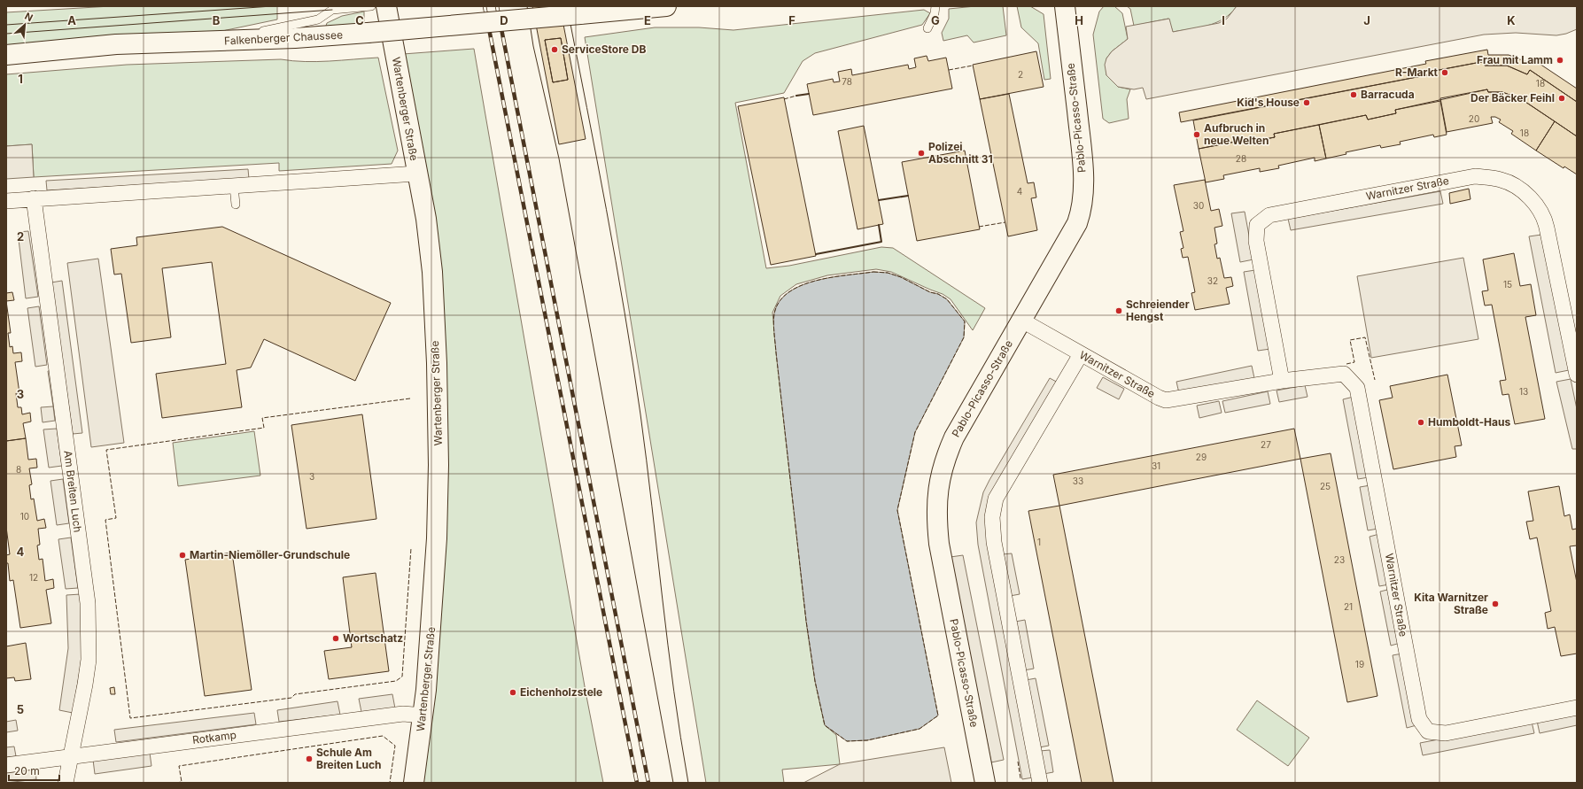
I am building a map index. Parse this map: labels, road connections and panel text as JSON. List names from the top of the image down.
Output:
{
  "streets": {
    "main road": ["Falkenberger Chaussee", "Wartenberger Straße", "Pablo-Picasso-Straße"],
    "street": ["Warnitzer Straße", "Am Breiten Luch", "Rotkamp"]
  },
  "crossings": [
    ["Wartenberger Straße", "Rotkamp"],
    ["Pablo-Picasso-Straße", "Warnitzer Straße"],
    ["Am Breiten Luch", "Rotkamp"]
  ],
  "places": [
    "ServiceStore DB",
    "Frau mit Lamm",
    "R-Markt",
    "Barracuda",
    "Der Bäcker Feihl",
    "Kid's House",
    "Aufbruch in neue Welten",
    "Polizei Abschnitt 31",
    "Schreiender Hengst",
    "Humboldt-Haus",
    "Martin-Niemöller-Grundschule",
    "Kita Warnitzer Straße",
    "Wortschatz",
    "Eichenholzstele",
    "Schule Am Breiten Luch"
  ],
  "house_numbers": [
    "2",
    "78",
    "18",
    "20",
    "18",
    "28",
    "4",
    "30",
    "32",
    "15",
    "13",
    "27",
    "29",
    "31",
    "8",
    "3",
    "33",
    "25",
    "10",
    "1",
    "23",
    "12",
    "21",
    "19"
  ],
  "scale_bar": "20 m",
  "north": "top right",
  "grid": {
    "columns": [
      "A",
      "B",
      "C",
      "D",
      "E",
      "F",
      "G",
      "H",
      "I",
      "J",
      "K"
    ],
    "rows": [
      "1",
      "2",
      "3",
      "4",
      "5"
    ]
  }
}
